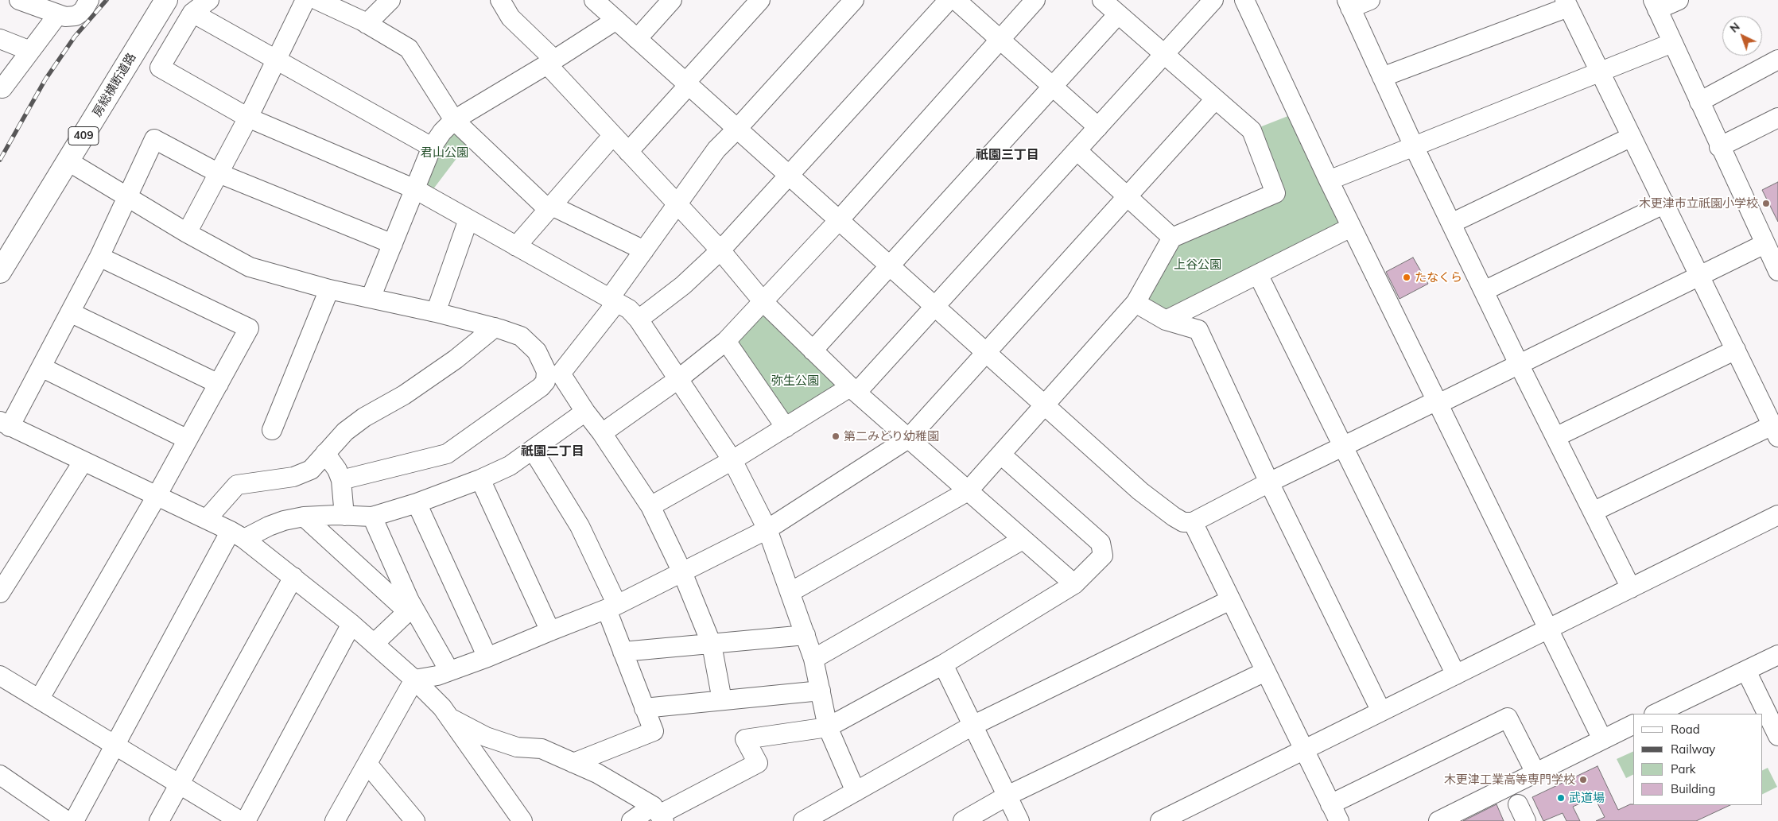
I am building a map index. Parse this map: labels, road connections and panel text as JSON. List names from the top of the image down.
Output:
{
  "streets": {
    "highway": ["房総横断道路", "409"]
  },
  "districts": ["祇園三丁目", "祇園二丁目"],
  "parks": ["君山公園", "上谷公園", "弥生公園"],
  "places": [
    "木更津市立祇園小学校",
    "たなくら",
    "第二みどり幼稚園",
    "木更津工業高等専門学校",
    "武道場"
  ],
  "legend": [
    "Road",
    "Railway",
    "Park",
    "Building"
  ],
  "north": "top left"
}
